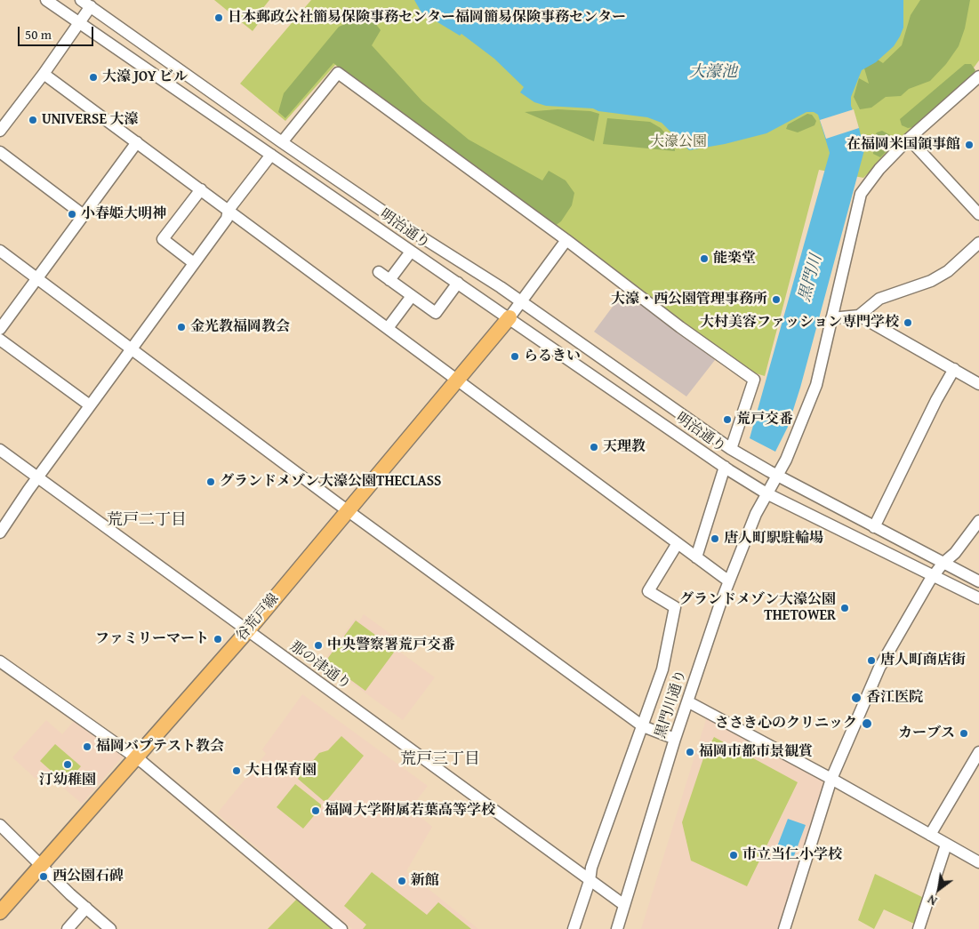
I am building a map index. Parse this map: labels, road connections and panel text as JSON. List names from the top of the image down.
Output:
{
  "streets": {
    "main road": ["谷荒戸線"],
    "street": ["明治通り", "那の津通り", "黒門川通り"]
  },
  "crossings": [
    ["明治通り", "谷荒戸線"],
    ["明治通り", "黒門川通り"],
    ["谷荒戸線", "那の津通り"],
    ["那の津通り", "黒門川通り"]
  ],
  "districts": ["荒戸二丁目", "荒戸三丁目"],
  "water": ["大濠池", "黒門川"],
  "parks": ["大濠公園"],
  "places": [
    "日本郵政公社簡易保険事務センター福岡簡易保険事務センター",
    "大濠 JOY ビル",
    "UNIVERSE 大濠",
    "在福岡米国領事館",
    "小春姫大明神",
    "能楽堂",
    "大濠・西公園管理事務所",
    "大村美容ファッション専門学校",
    "金光教福岡教会",
    "らるきい",
    "荒戸交番",
    "天理教",
    "グランドメゾン大濠公園THECLASS",
    "唐人町駅駐輪場",
    "グランドメゾン大濠公園 THETOWER",
    "ファミリーマート",
    "中央警察署荒戸交番",
    "唐人町商店街",
    "香江医院",
    "ささき心のクリニック",
    "カーブス",
    "福岡バプテスト教会",
    "福岡市都市景観賞",
    "汀幼稚園",
    "大日保育園",
    "福岡大学附属若葉高等学校",
    "市立当仁小学校",
    "西公園石碑",
    "新館"
  ],
  "scale_bar": "50 m",
  "north": "bottom left"
}
